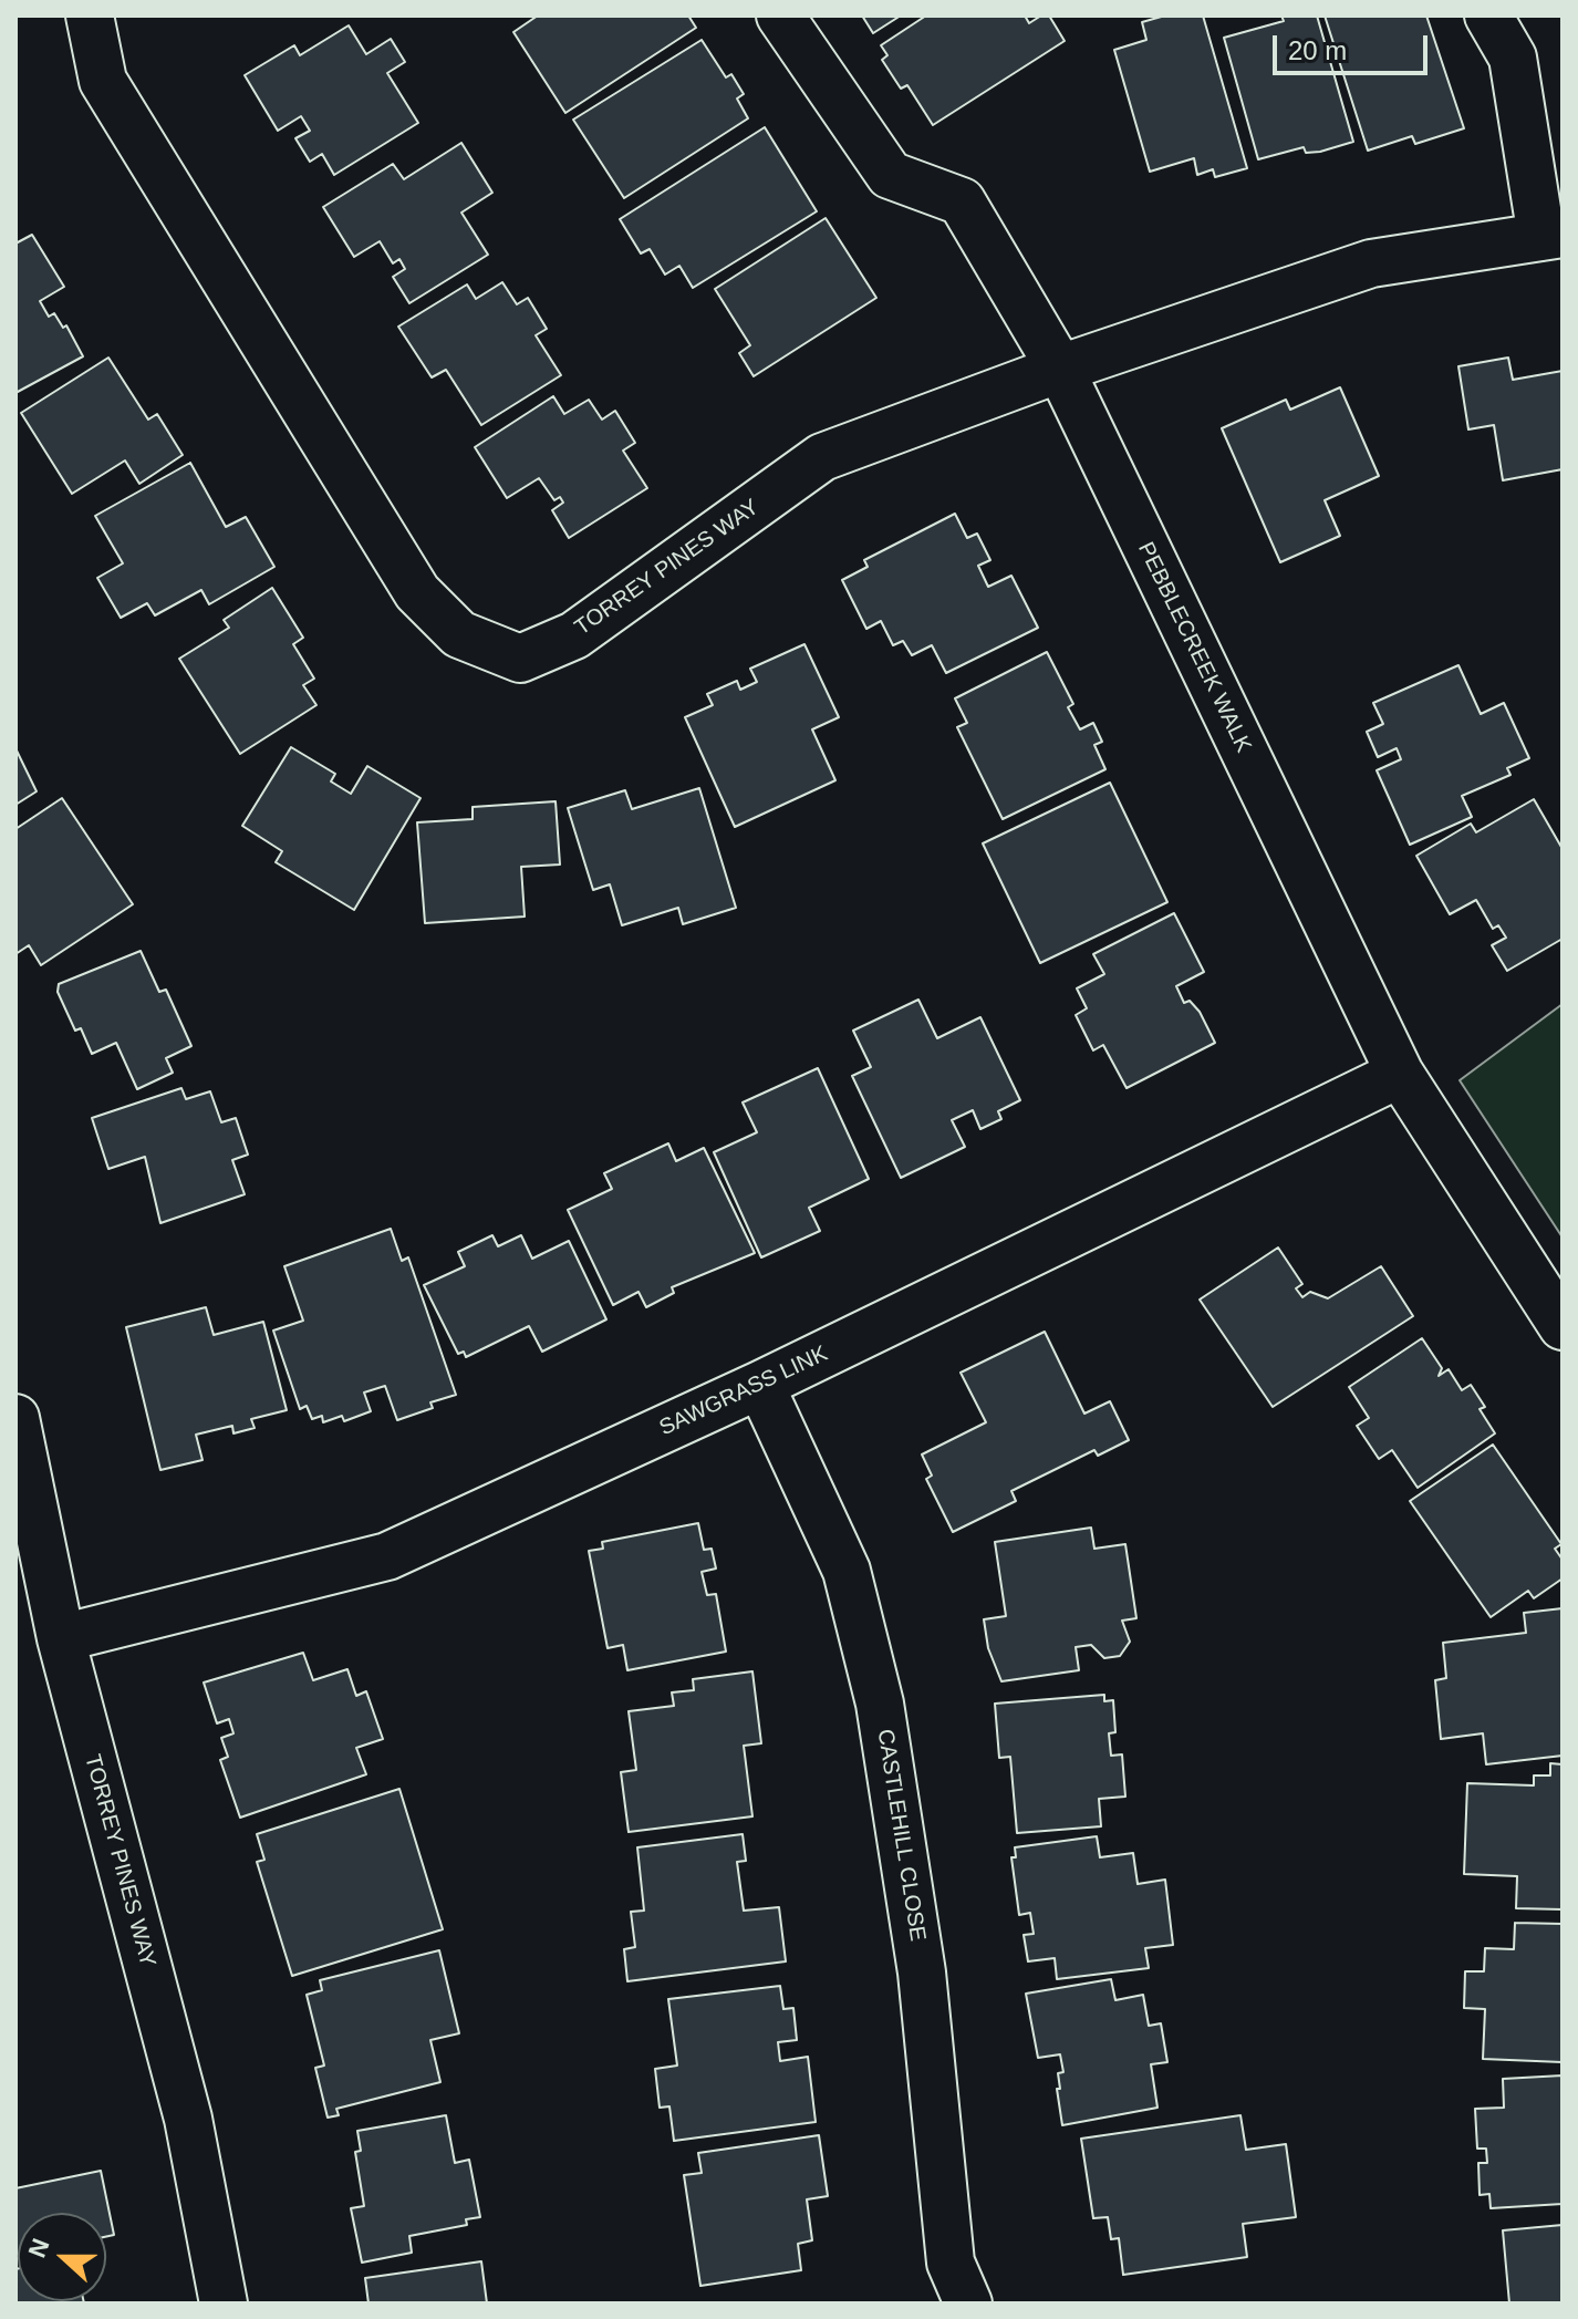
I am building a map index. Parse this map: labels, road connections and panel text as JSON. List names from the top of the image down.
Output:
{
  "streets": {
    "street": [
      "TORREY PINES WAY",
      "PEBBLECREEK WALK",
      "SAWGRASS LINK",
      "CASTLEHILL CLOSE"
    ]
  },
  "crossings": [
    ["TORREY PINES WAY", "PEBBLECREEK WALK"],
    ["TORREY PINES WAY", "SAWGRASS LINK"],
    ["PEBBLECREEK WALK", "SAWGRASS LINK"],
    ["SAWGRASS LINK", "CASTLEHILL CLOSE"]
  ],
  "scale_bar": "20 m",
  "north": "left"
}
